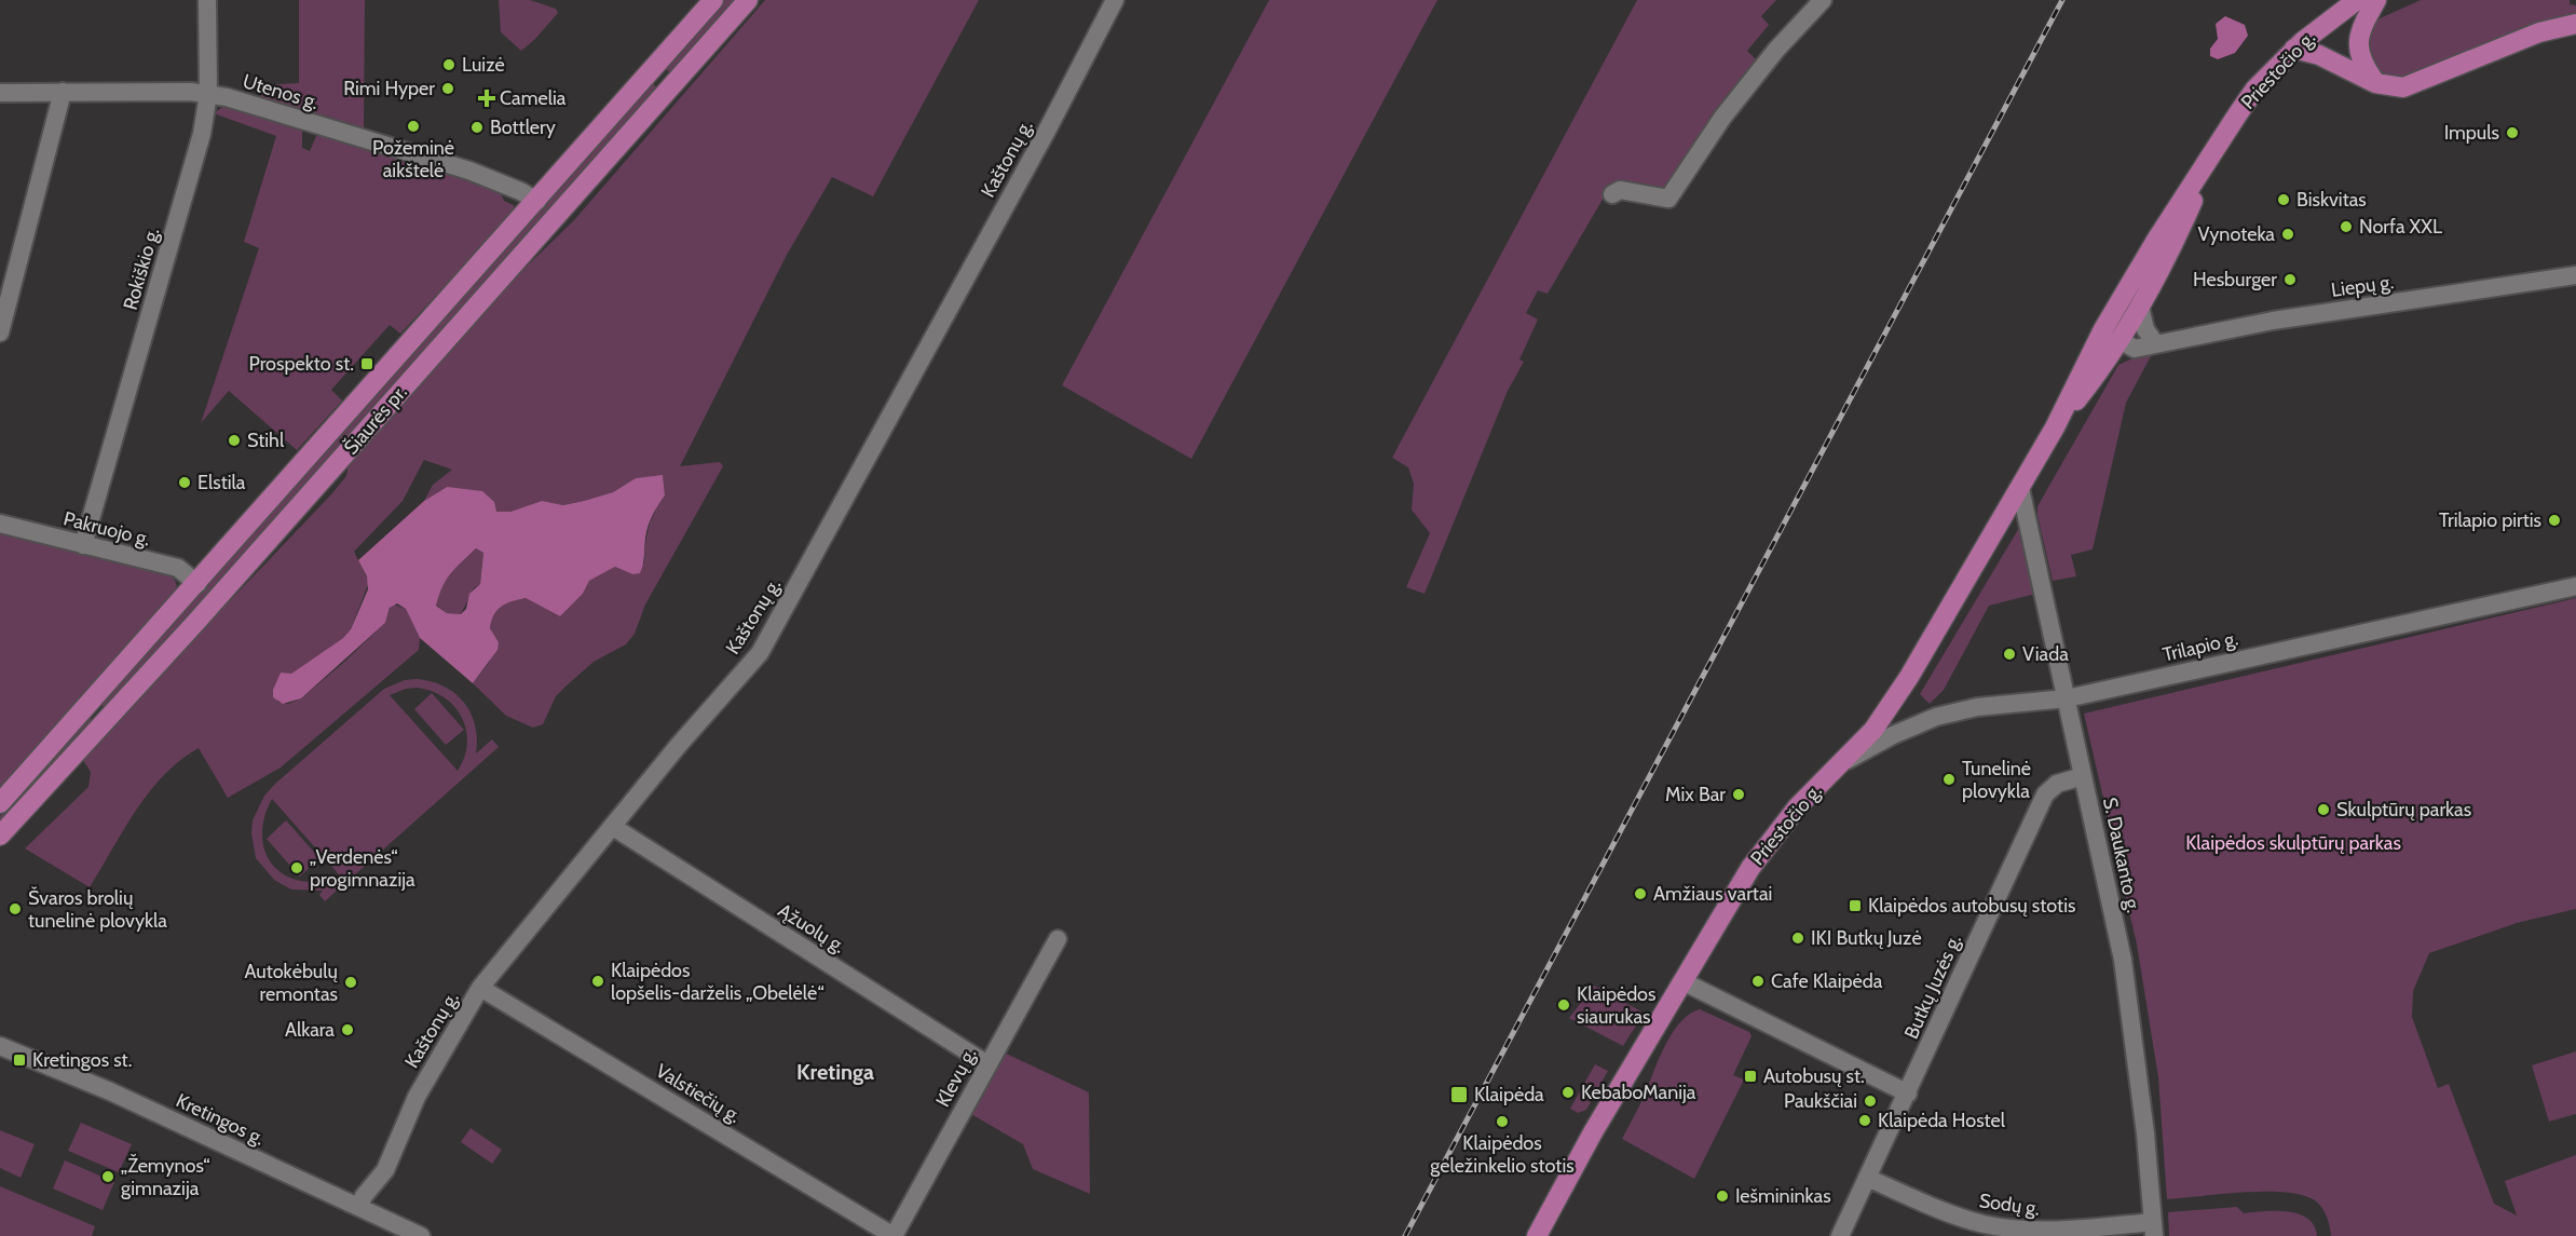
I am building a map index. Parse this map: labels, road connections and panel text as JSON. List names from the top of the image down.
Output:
{
  "streets": {
    "main road": ["Priestočio g.", "Šiaurės pr."],
    "street": [
      "Utenos g.",
      "Kaštonų g.",
      "Rokiškio g.",
      "Liepų g.",
      "Pakruojo g.",
      "Trilapio g.",
      "S. Daukanto g.",
      "Ąžuolų g.",
      "Butkų Juzės g.",
      "Klevų g.",
      "Valstiečių g.",
      "Kretingos g.",
      "Sodų g."
    ]
  },
  "crossings": [
    ["Priestočio g.", "Liepų g."],
    ["Priestočio g.", "Trilapio g."],
    ["Priestočio g.", "S. Daukanto g."],
    ["Utenos g.", "Rokiškio g."],
    ["Utenos g.", "Šiaurės pr."],
    ["Kaštonų g.", "Ąžuolų g."],
    ["Kaštonų g.", "Valstiečių g."],
    ["Kaštonų g.", "Kretingos g."],
    ["Rokiškio g.", "Pakruojo g."],
    ["Šiaurės pr.", "Pakruojo g."],
    ["Trilapio g.", "S. Daukanto g."],
    ["S. Daukanto g.", "Butkų Juzės g."],
    ["S. Daukanto g.", "Sodų g."],
    ["Ąžuolų g.", "Klevų g."],
    ["Butkų Juzės g.", "Sodų g."],
    ["Klevų g.", "Valstiečių g."]
  ],
  "districts": ["Kretinga"],
  "parks": ["Klaipėdos skulptūrų parkas"],
  "places": {
    "other": [
      "Luizė",
      "Rimi Hyper",
      "Požeminė aikštelė",
      "Bottlery",
      "Impuls",
      "Biskvitas",
      "Norfa XXL",
      "Vynoteka",
      "Hesburger",
      "Stihl",
      "Elstila",
      "Trilapio pirtis",
      "Viada",
      "Tunelinė plovykla",
      "Mix Bar",
      "Skulptūrų parkas",
      "„Verdenės“ progimnazija",
      "Amžiaus vartai",
      "Švaros brolių tunelinė plovykla",
      "IKI Butkų Juzė",
      "Klaipėdos lopšelis-darželis „Obelėlė“",
      "Cafe Klaipėda",
      "Autokėbulų remontas",
      "Klaipėdos siaurukas",
      "Alkara",
      "KebaboManija",
      "Paukščiai",
      "Klaipėda Hostel",
      "Klaipėdos geležinkelio stotis",
      "„Žemynos“ gimnazija",
      "Iešmininkas"
    ],
    "health": ["Camelia"],
    "transit": [
      "Prospekto st.",
      "Klaipėdos autobusų stotis",
      "Kretingos st.",
      "Autobusų st.",
      "Klaipėda"
    ]
  }
}
